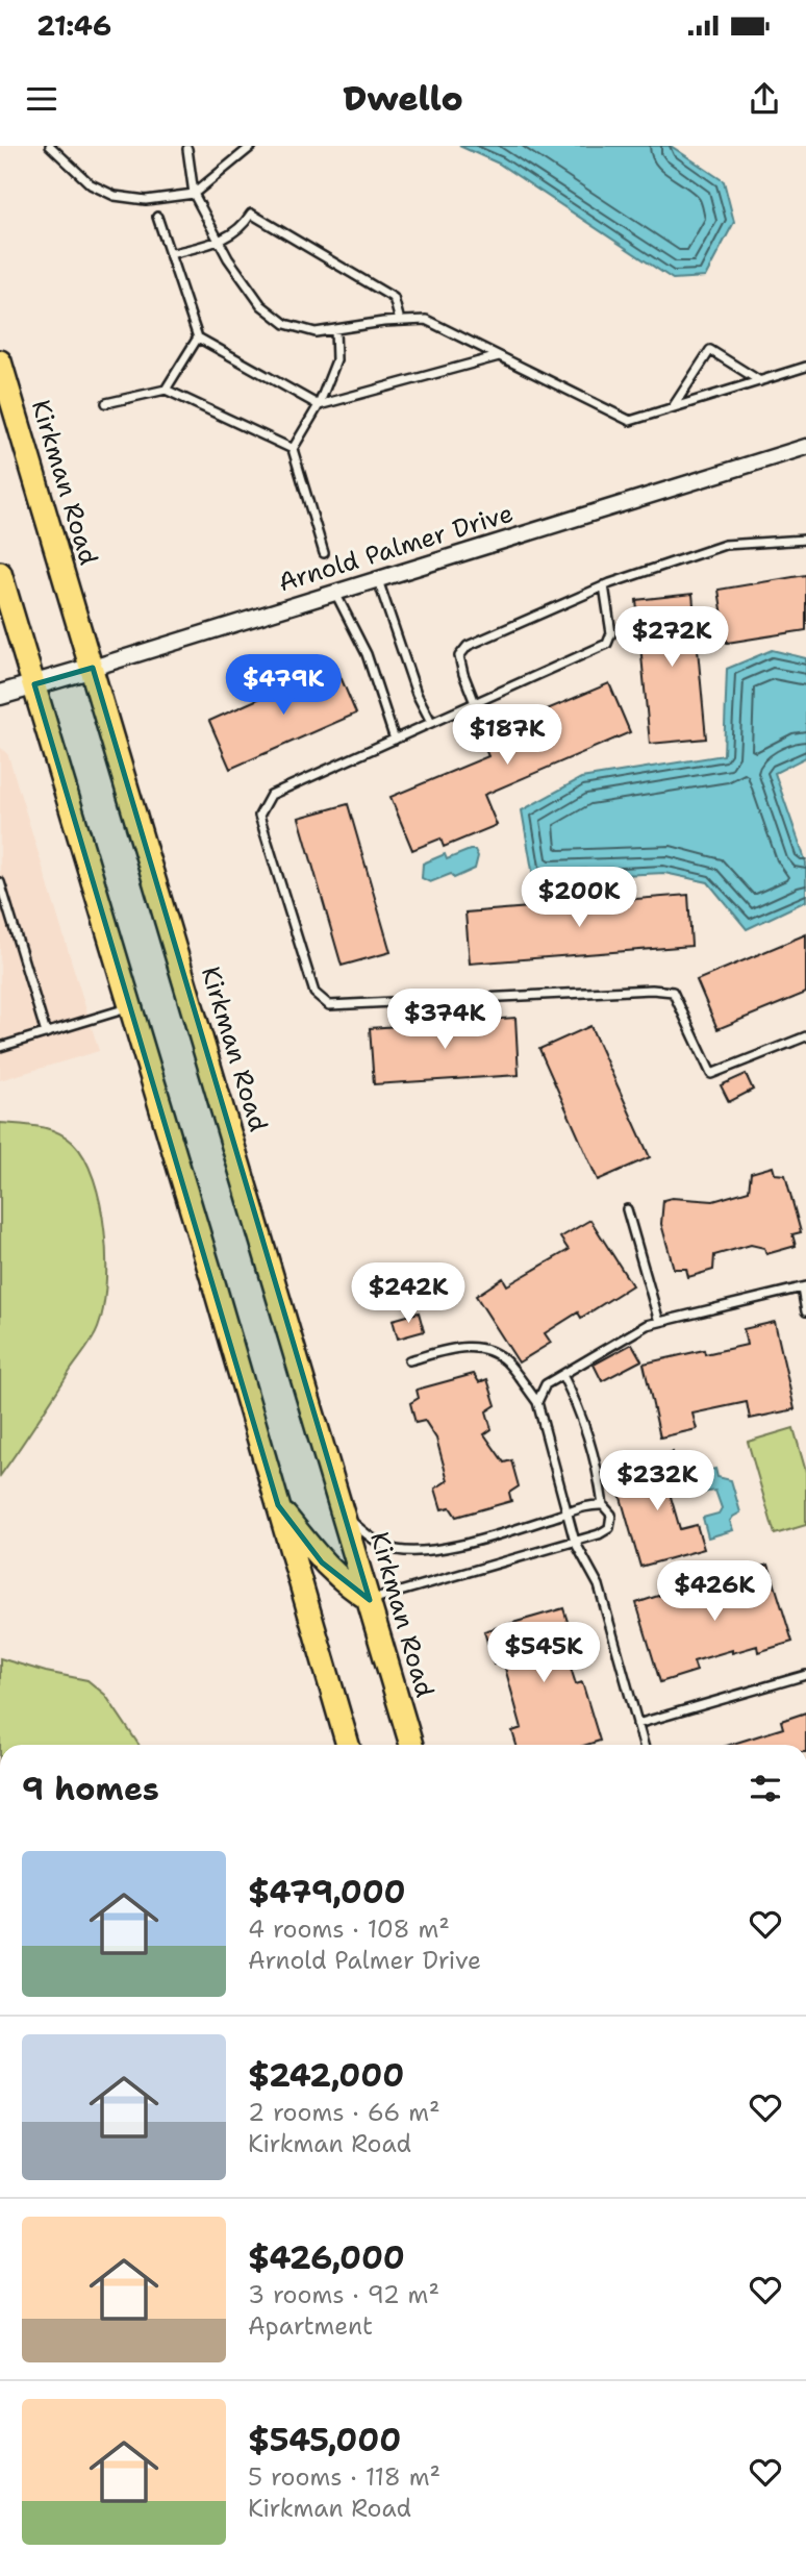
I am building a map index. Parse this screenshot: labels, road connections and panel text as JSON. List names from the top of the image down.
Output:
{
  "streets": {
    "main road": ["Kirkman Road"],
    "street": ["Arnold Palmer Drive"]
  },
  "crossings": [
    ["Kirkman Road", "Arnold Palmer Drive"]
  ],
  "page": {
    "status": "21:46",
    "header": "Dwello",
    "price": [
      "$272K",
      "$479K",
      "$187K",
      "$200K",
      "$374K",
      "$242K",
      "$232K",
      "$426K",
      "$545K"
    ],
    "heading": "9 homes",
    "list": [
      {
        "name": "$479,000",
        "note": "4 rooms · 108 m² · Arnold Palmer Drive"
      },
      {
        "name": "$242,000",
        "note": "2 rooms · 66 m² · Kirkman Road"
      },
      {
        "name": "$426,000",
        "note": "3 rooms · 92 m² · Apartment"
      },
      {
        "name": "$545,000",
        "note": "5 rooms · 118 m² · Kirkman Road"
      }
    ]
  }
}
